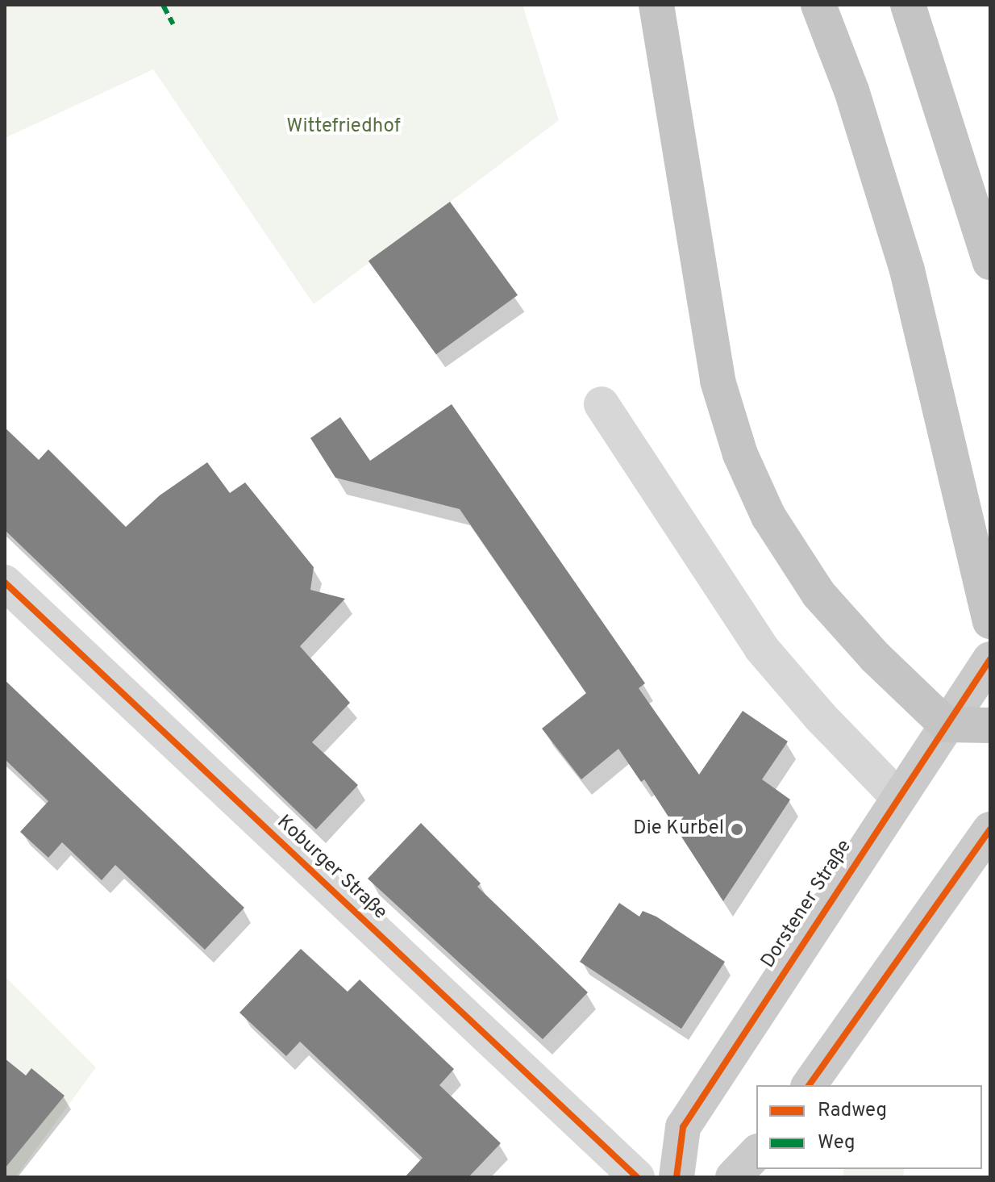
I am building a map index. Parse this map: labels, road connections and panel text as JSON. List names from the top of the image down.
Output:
{
  "streets": {
    "main road": ["Dorstener Straße"],
    "street": ["Koburger Straße"]
  },
  "parks": ["Wittefriedhof"],
  "places": ["Die Kurbel"],
  "legend": ["Radweg", "Weg"]
}
